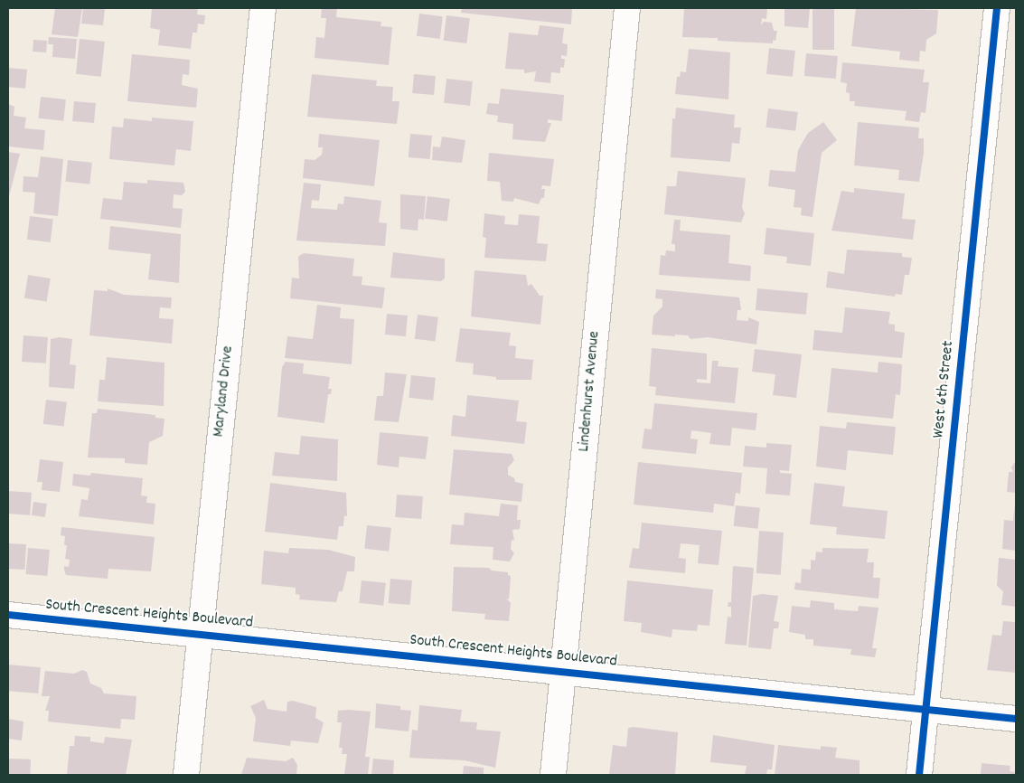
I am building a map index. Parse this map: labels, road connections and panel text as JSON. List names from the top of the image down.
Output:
{
  "streets": {
    "street": [
      "West 6th Street",
      "Maryland Drive",
      "Lindenhurst Avenue",
      "South Crescent Heights Boulevard"
    ]
  },
  "crossings": [
    ["West 6th Street", "South Crescent Heights Boulevard"],
    ["Maryland Drive", "South Crescent Heights Boulevard"],
    ["Lindenhurst Avenue", "South Crescent Heights Boulevard"]
  ]
}
